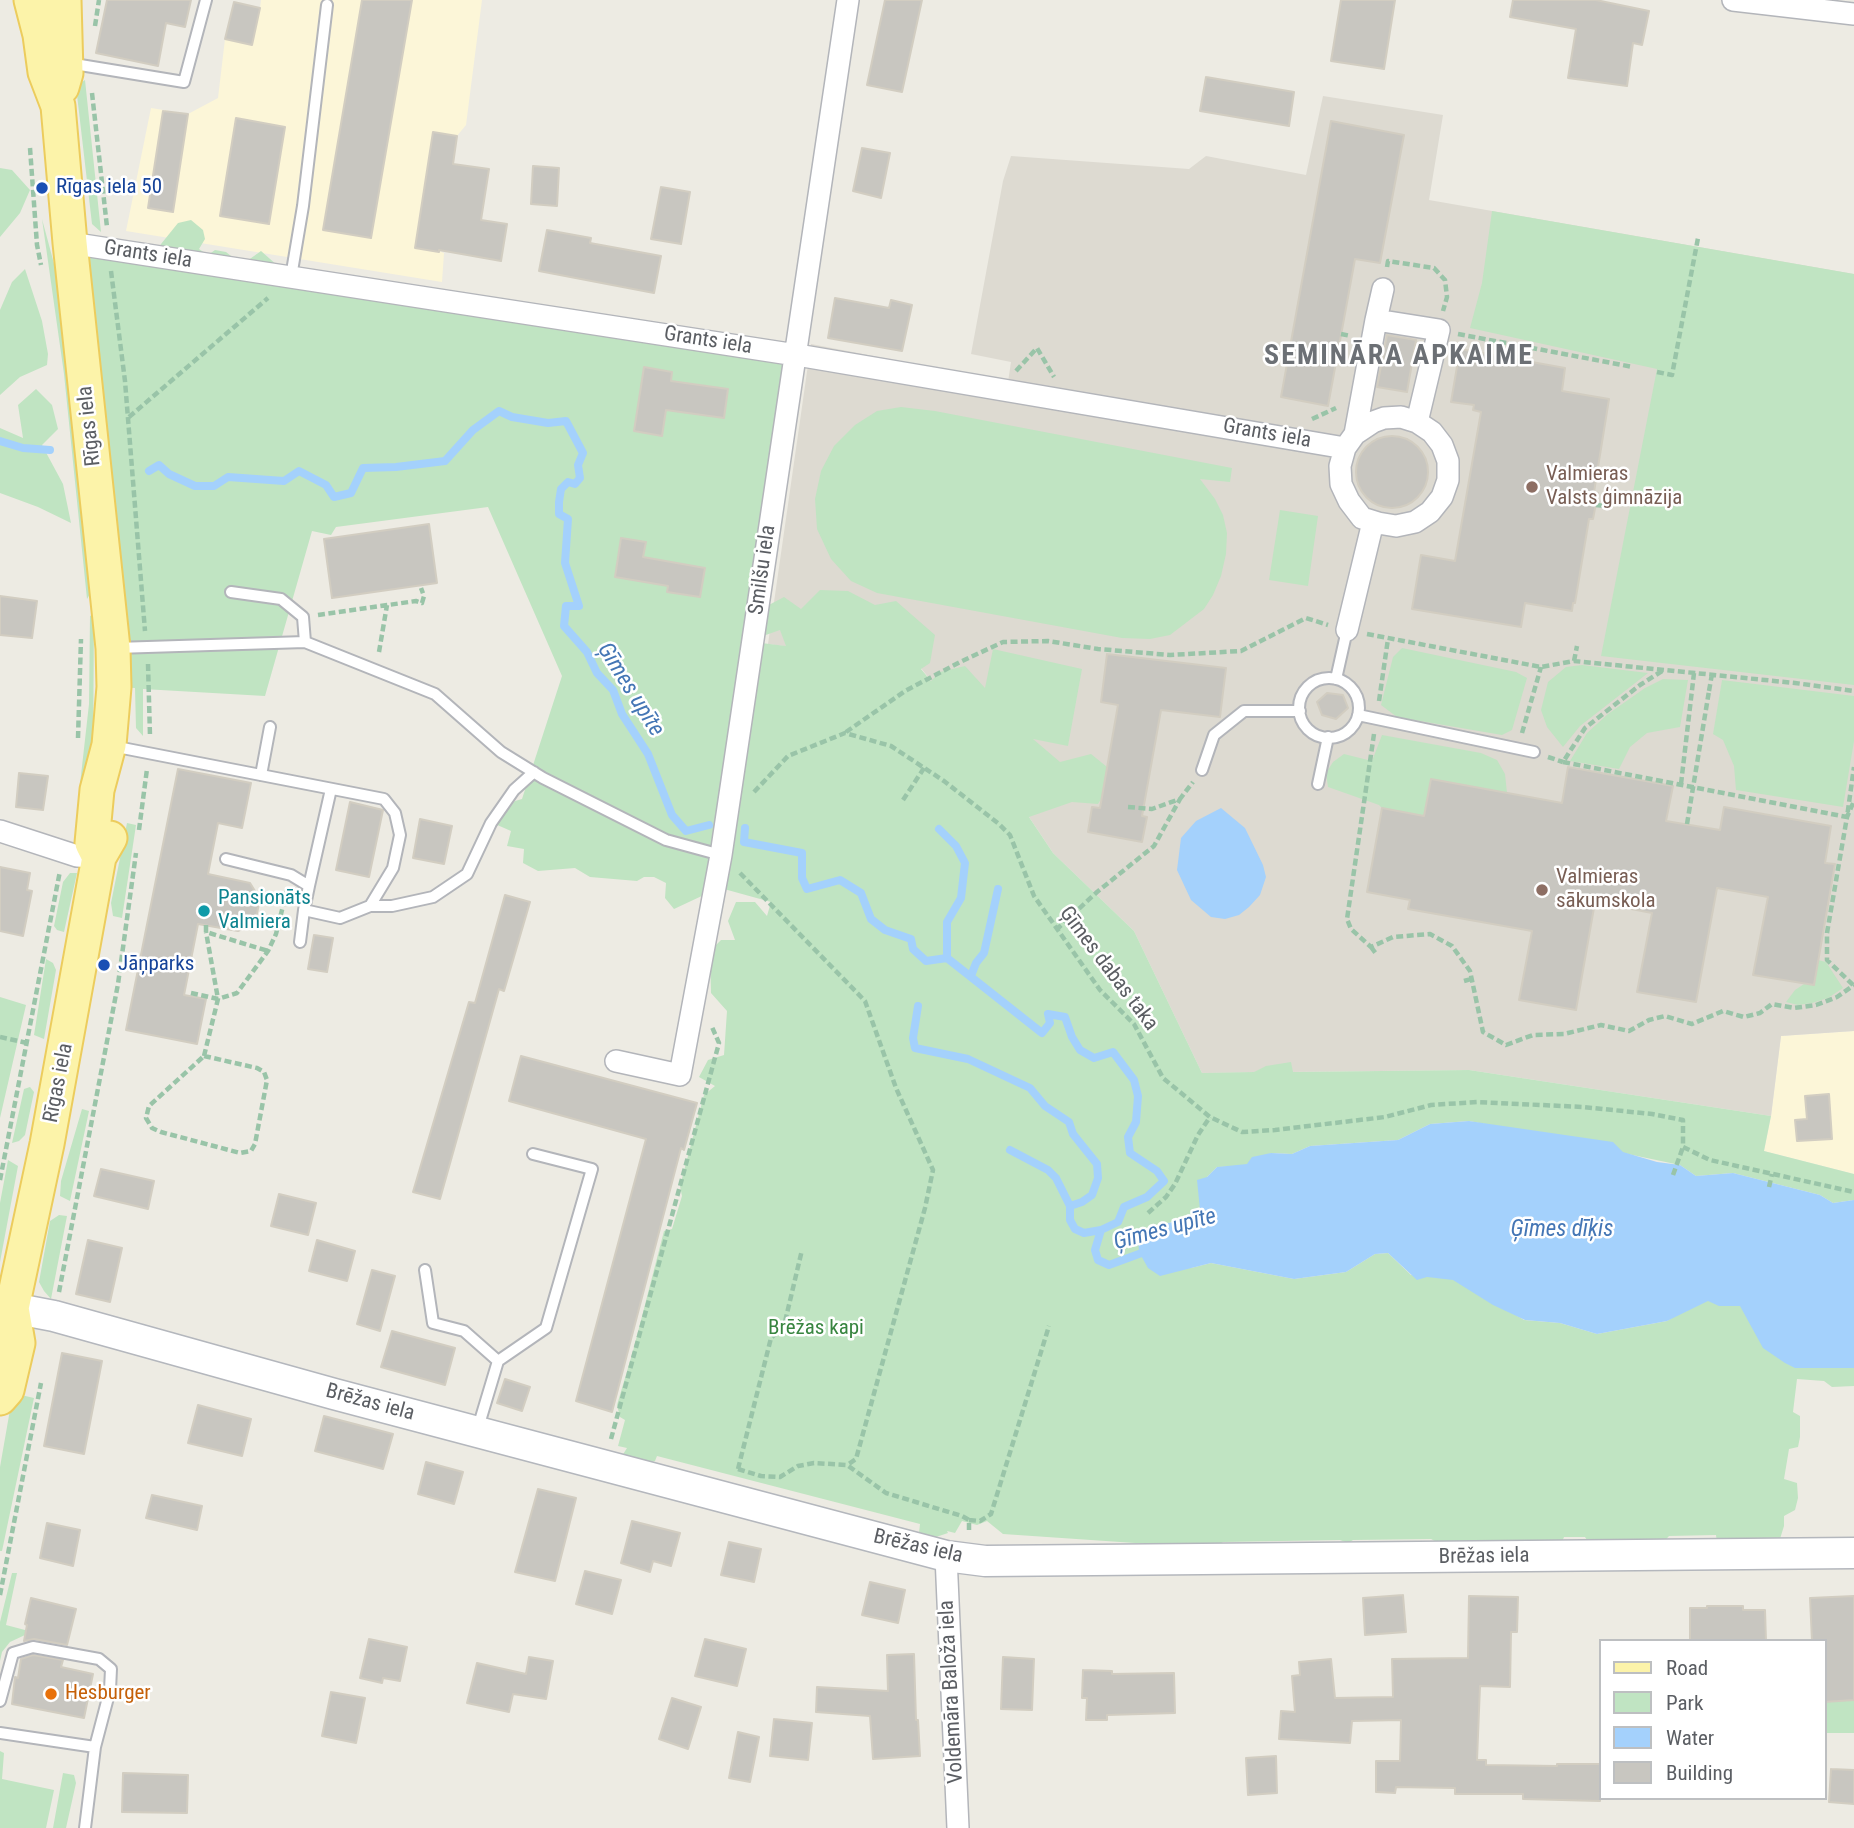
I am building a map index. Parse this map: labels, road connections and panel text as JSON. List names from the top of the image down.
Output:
{
  "streets": {
    "main road": ["Rīgas iela"],
    "street": [
      "Grants iela",
      "Smilšu iela",
      "Brēžas iela",
      "Voldemāra Baloža iela"
    ],
    "path": ["Ģīmes dabas taka"]
  },
  "crossings": [
    ["Grants iela", "Rīgas iela"],
    ["Grants iela", "Smilšu iela"],
    ["Rīgas iela", "Brēžas iela"],
    ["Brēžas iela", "Voldemāra Baloža iela"]
  ],
  "districts": ["SEMINĀRA APKAIME"],
  "water": ["Ģīmes upīte", "Ģīmes dīķis"],
  "parks": ["Brēžas kapi"],
  "places": [
    "Rīgas iela 50",
    "Valmieras Valsts ģimnāzija",
    "Valmieras sākumskola",
    "Pansionāts Valmiera",
    "Jāņparks",
    "Hesburger"
  ],
  "legend": [
    "Road",
    "Park",
    "Water",
    "Building"
  ]
}
